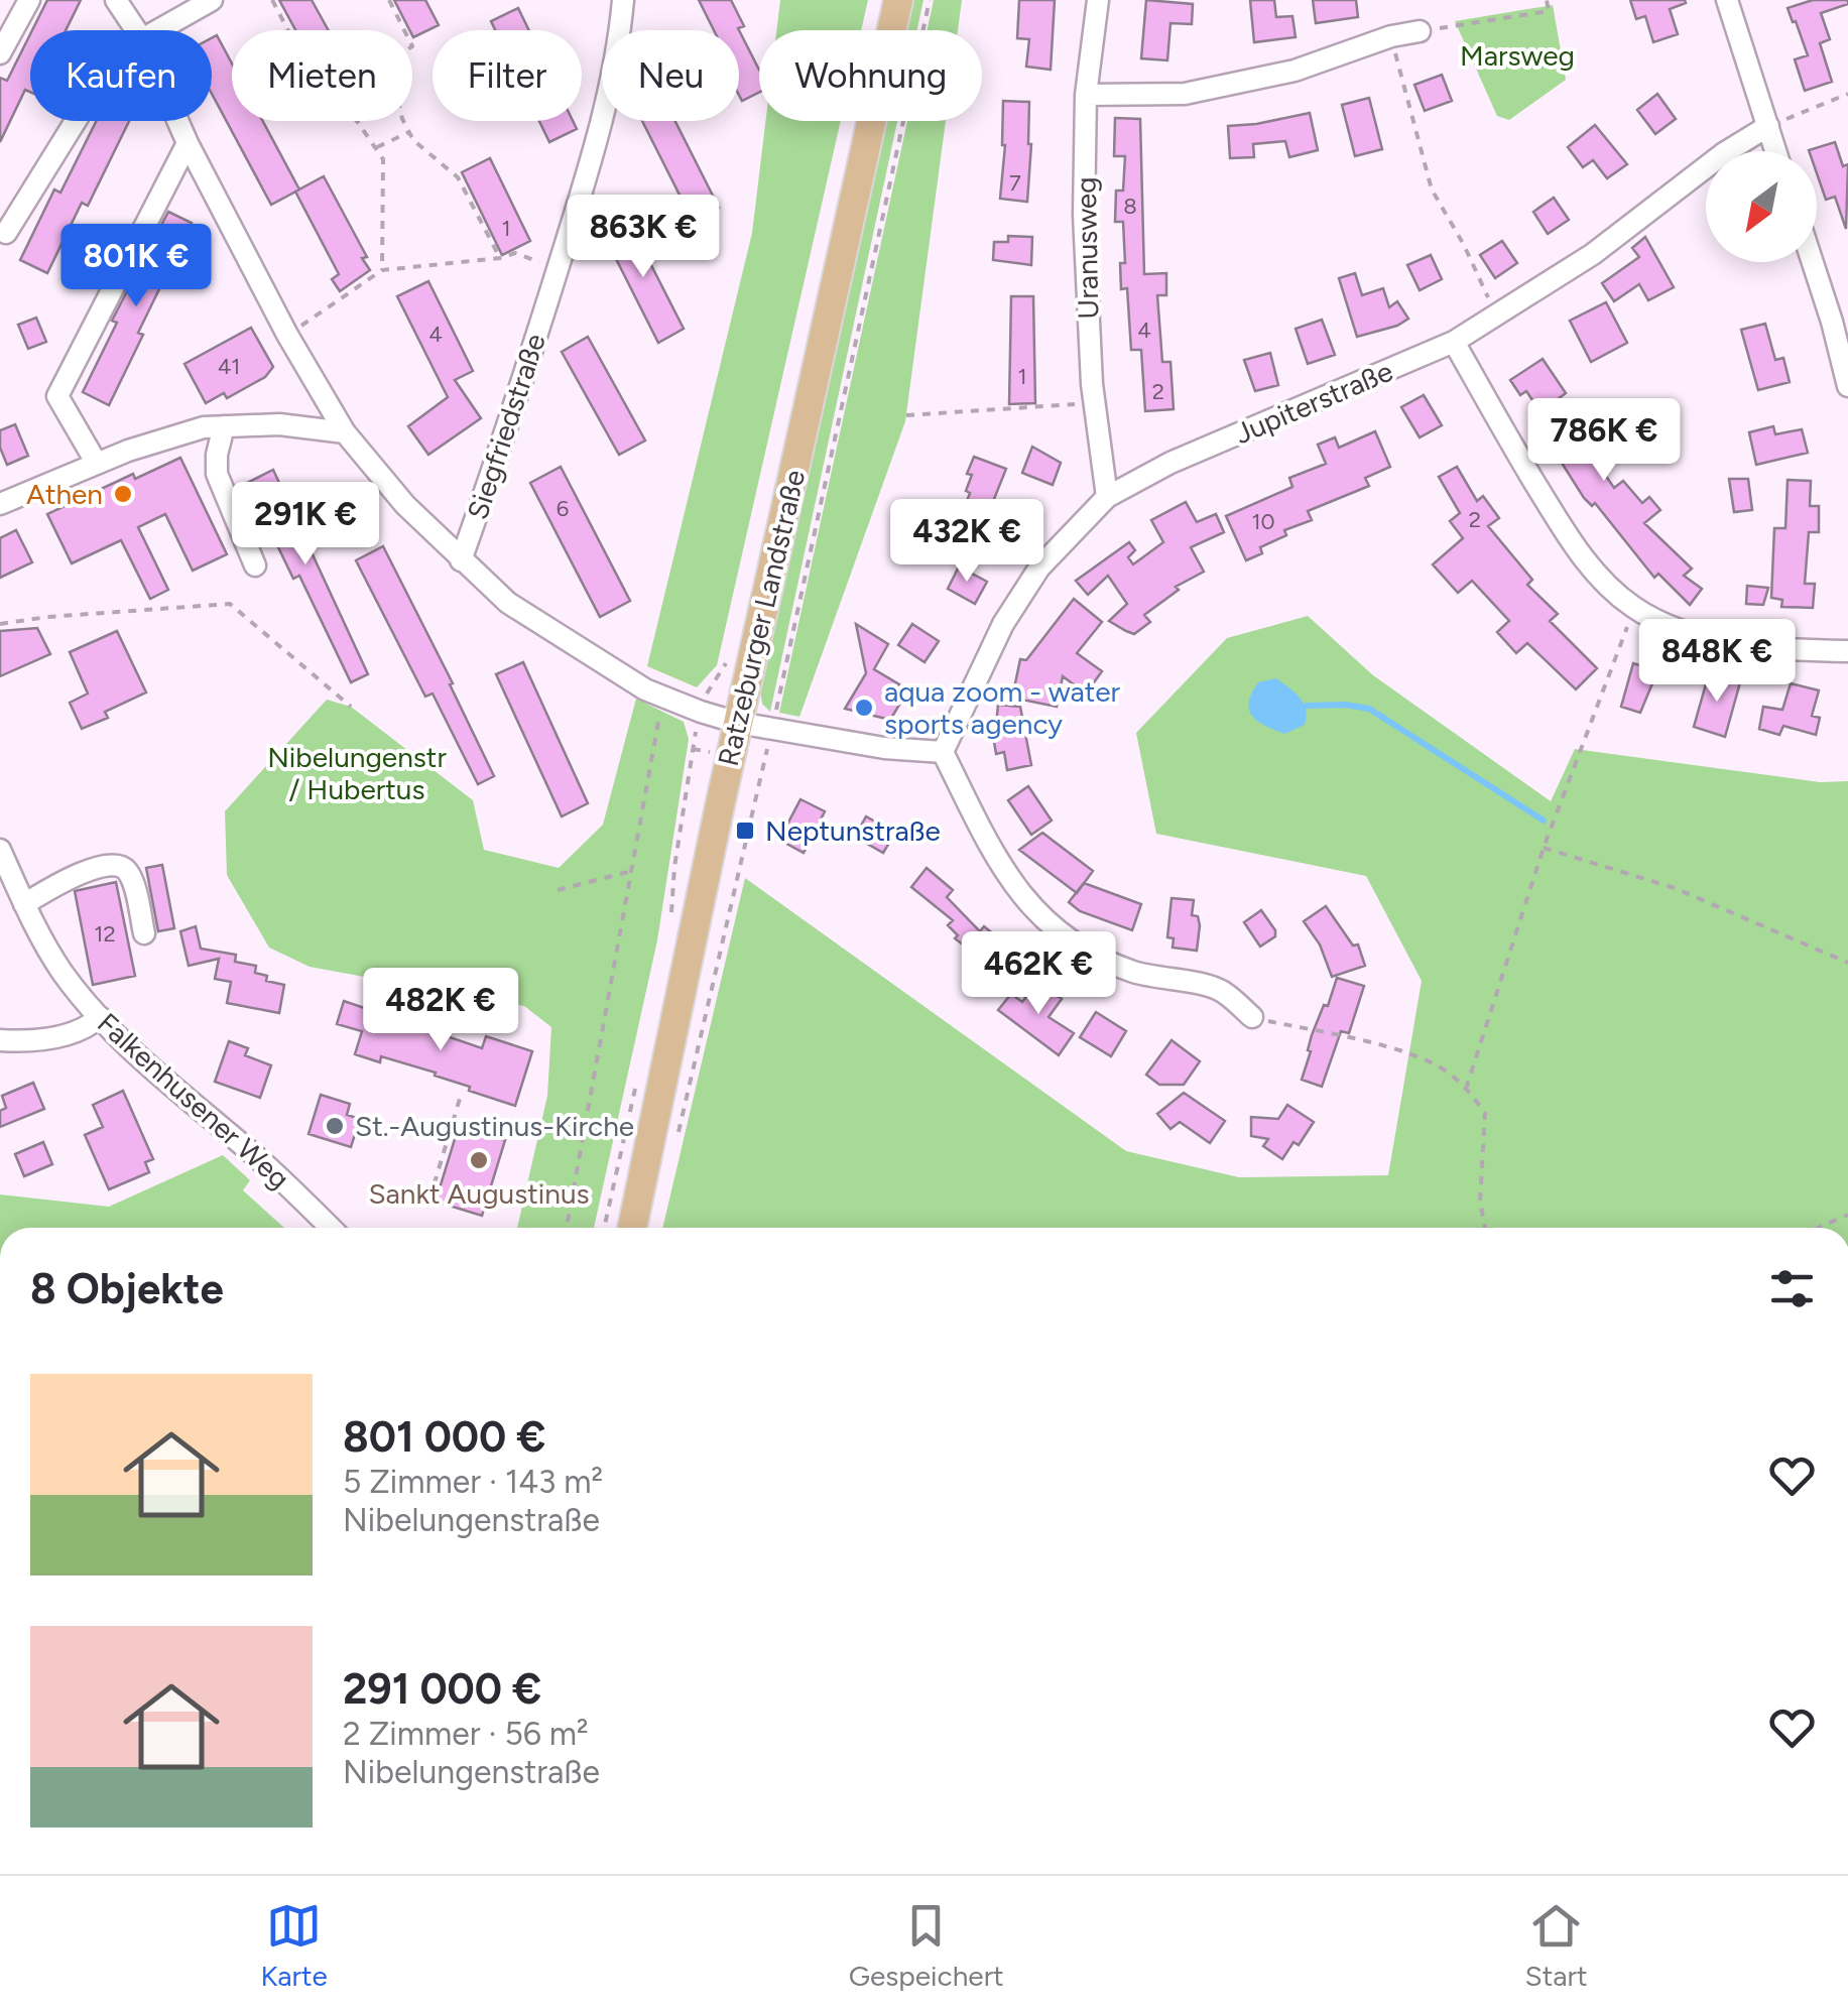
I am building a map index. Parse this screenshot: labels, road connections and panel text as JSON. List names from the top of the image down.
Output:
{
  "streets": {
    "main road": ["Ratzeburger Landstraße"],
    "street": [
      "Uranusweg",
      "Jupiterstraße",
      "Siegfriedstraße",
      "Falkenhusener Weg"
    ]
  },
  "crossings": [
    ["Uranusweg", "Jupiterstraße"]
  ],
  "parks": ["Marsweg", "Nibelungenstr / Hubertus"],
  "places": {
    "other": [
      "Athen",
      "aqua zoom - water sports agency",
      "St.-Augustinus-Kirche",
      "Sankt Augustinus"
    ],
    "transit": ["Neptunstraße"]
  },
  "house_numbers": [
    "7",
    "8",
    "1",
    "4",
    "4",
    "41",
    "1",
    "2",
    "6",
    "2",
    "10",
    "12"
  ],
  "north": "bottom left",
  "page": {
    "chip": [
      "Kaufen",
      "Mieten",
      "Filter",
      "Neu",
      "Wohnung"
    ],
    "price": [
      "863K €",
      "801K €",
      "786K €",
      "291K €",
      "432K €",
      "848K €",
      "462K €",
      "482K €"
    ],
    "heading": "8 Objekte",
    "list": [
      {
        "name": "801 000 €",
        "note": "5 Zimmer · 143 m² · Nibelungenstraße"
      },
      {
        "name": "291 000 €",
        "note": "2 Zimmer · 56 m² · Nibelungenstraße"
      }
    ],
    "tabs": ["Karte", "Gespeichert", "Start"]
  }
}
